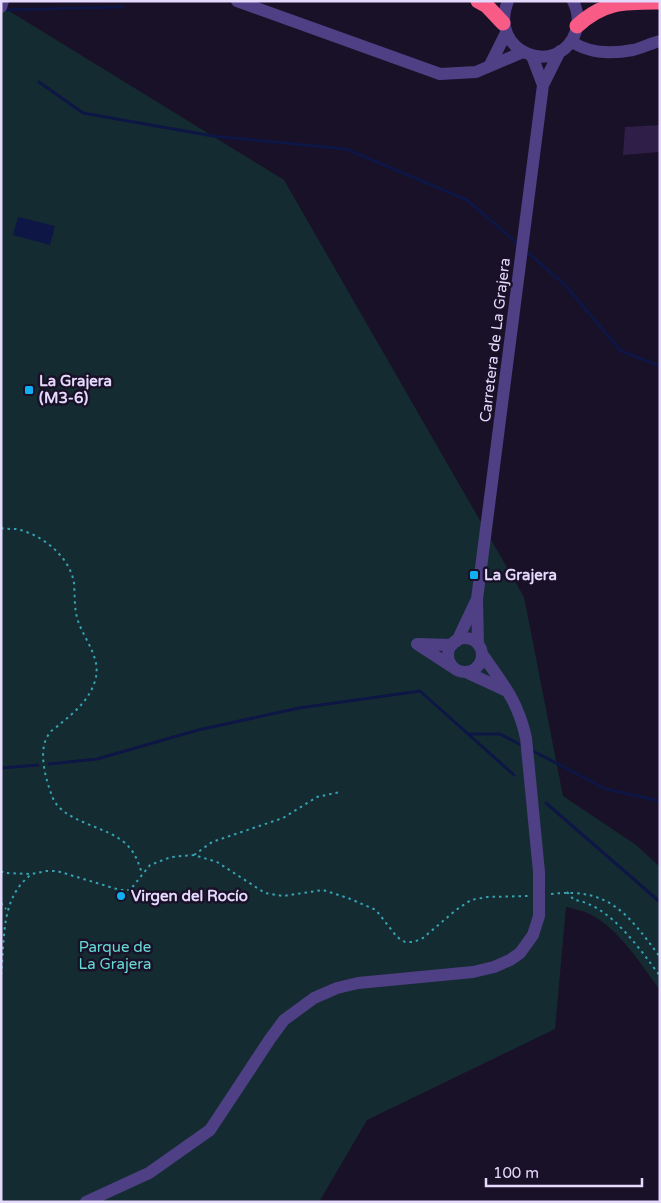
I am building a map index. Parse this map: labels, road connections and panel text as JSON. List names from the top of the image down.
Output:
{
  "streets": {
    "street": ["Carretera de La Grajera"]
  },
  "parks": ["Parque de La Grajera"],
  "places": {
    "transit": ["La Grajera (M3-6)", "La Grajera"],
    "other": ["Virgen del Rocío"]
  },
  "scale_bar": "100 m"
}
